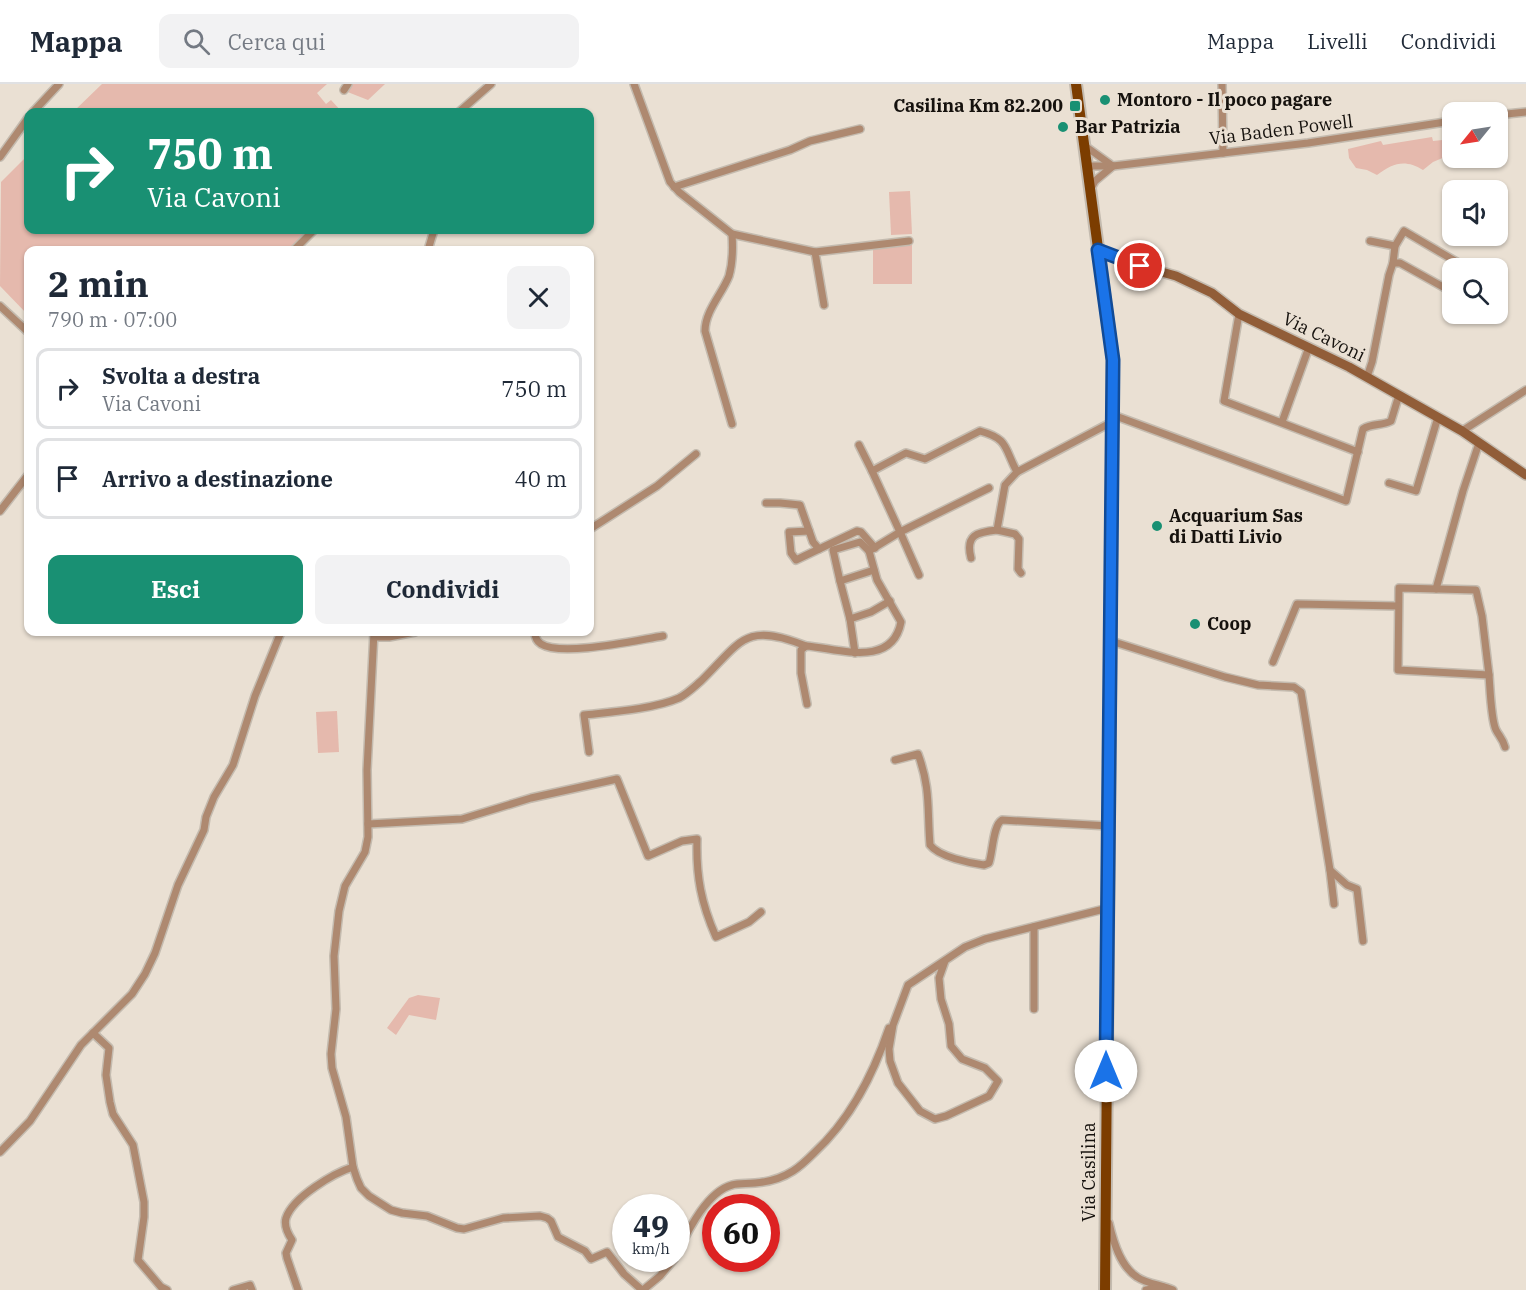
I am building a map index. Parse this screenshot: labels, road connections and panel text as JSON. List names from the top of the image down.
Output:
{
  "streets": {
    "main road": ["Via Casilina"],
    "street": ["Via Baden Powell", "Via Cavoni"]
  },
  "crossings": [
    ["Via Baden Powell", "Via Casilina"],
    ["Via Cavoni", "Via Casilina"]
  ],
  "places": {
    "other": [
      "Montoro - Il poco pagare",
      "Bar Patrizia",
      "Acquarium Sas di Datti Livio",
      "Coop"
    ],
    "transit": ["Casilina Km 82.200"]
  },
  "north": "bottom left",
  "page": {
    "header": "Mappa",
    "search": "Cerca qui",
    "nav": ["Mappa", "Livelli", "Condividi"],
    "turn": ["750 m", "Via Cavoni"],
    "heading": ["2 min", "790 m · 07:00"],
    "list": [
      {
        "name": "Svolta a destra",
        "note": "Via Cavoni",
        "value": "750 m"
      },
      {
        "name": "Arrivo a destinazione",
        "value": "40 m"
      }
    ],
    "buttons": ["Esci", "Condividi"],
    "speed": "49 km/h",
    "limit": "60"
  }
}
